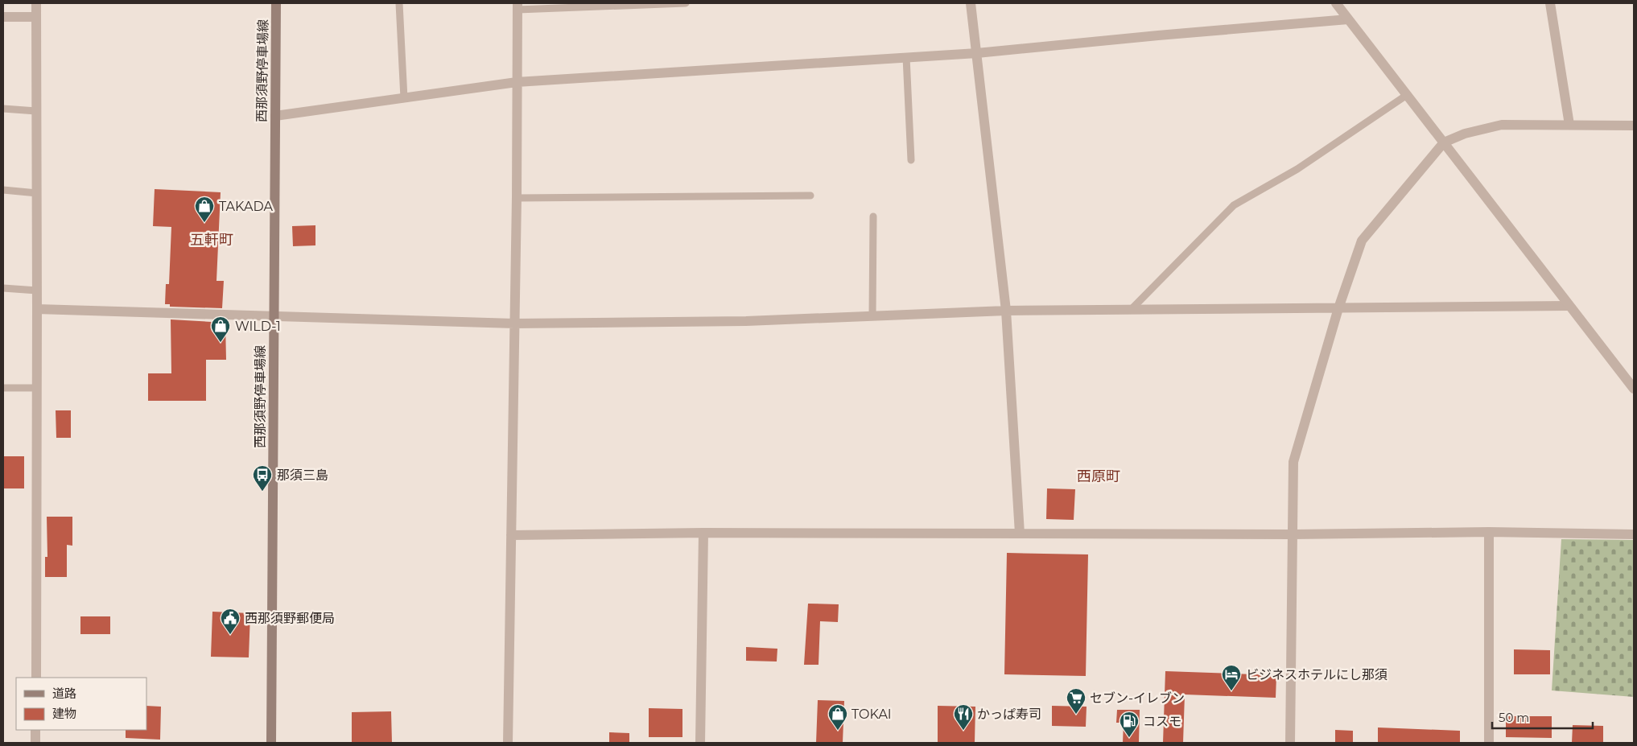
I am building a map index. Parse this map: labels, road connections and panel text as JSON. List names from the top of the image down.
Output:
{
  "streets": {
    "main road": ["西那須野停車場線"]
  },
  "districts": ["五軒町", "西原町"],
  "places": {
    "shop": ["TAKADA", "WILD-1", "TOKAI"],
    "bus stop": ["那須三島"],
    "public building": ["西那須野郵便局"],
    "hotel": ["ビジネスホテルにし那須"],
    "supermarket": ["セブン-イレブン"],
    "restaurant": ["かっぱ寿司"],
    "fuel station": ["コスモ"]
  },
  "legend": ["道路", "建物"],
  "scale_bar": "50 m"
}
